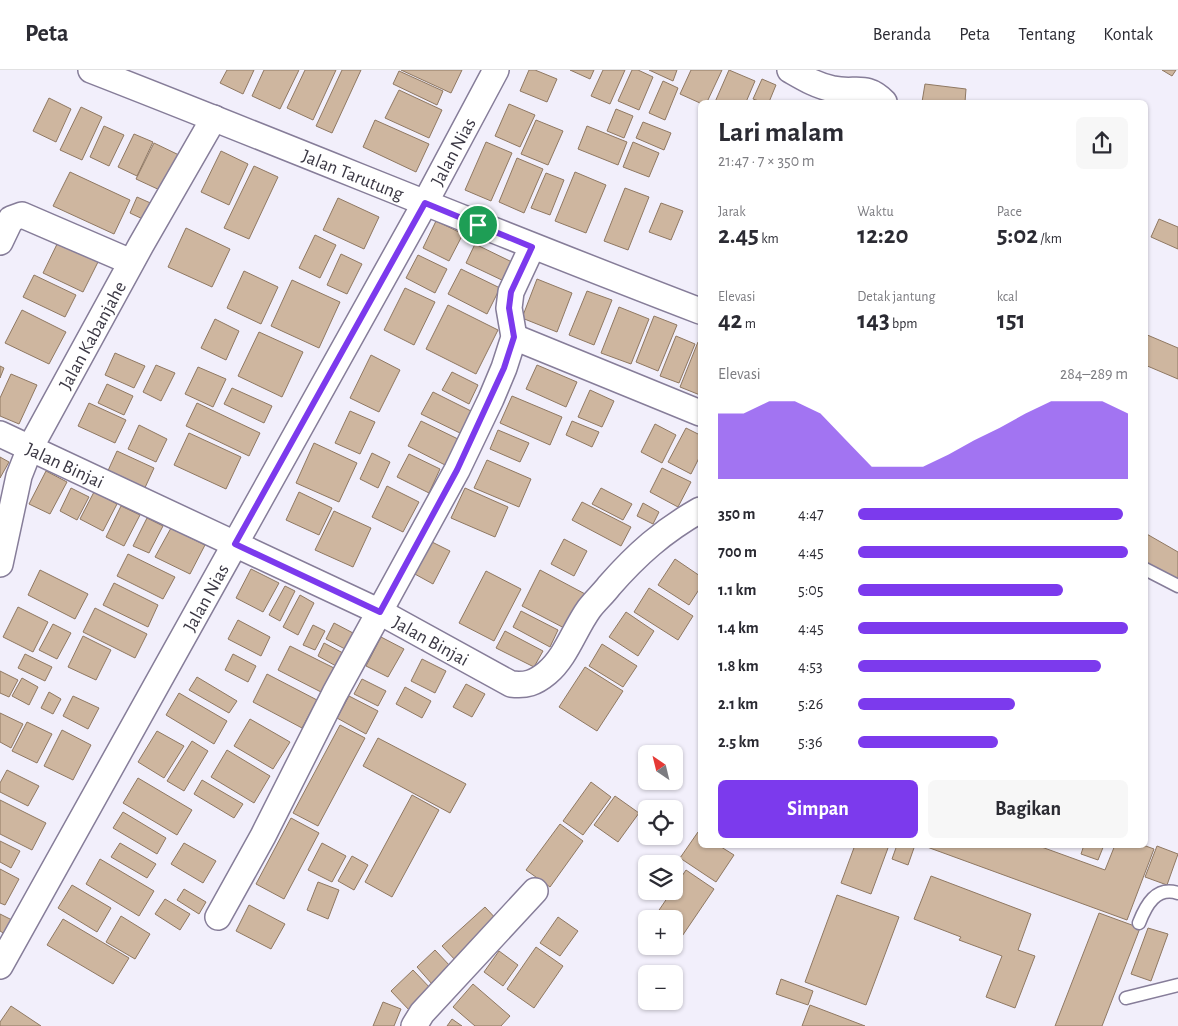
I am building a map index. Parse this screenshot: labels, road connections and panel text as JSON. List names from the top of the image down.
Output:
{
  "streets": {
    "street": [
      "Jalan Nias",
      "Jalan Tarutung",
      "Jalan Kabanjahe",
      "Jalan Binjai"
    ]
  },
  "crossings": [
    ["Jalan Nias", "Jalan Tarutung"],
    ["Jalan Nias", "Jalan Binjai"],
    ["Jalan Tarutung", "Jalan Kabanjahe"],
    ["Jalan Kabanjahe", "Jalan Binjai"]
  ],
  "north": "top left",
  "page": {
    "header": "Peta",
    "nav": [
      "Beranda",
      "Peta",
      "Tentang",
      "Kontak"
    ],
    "heading": ["Lari malam", "21:47 · 7 × 350 m"],
    "stats": [
      ["Jarak", "2.45 km"],
      ["Waktu", "12:20"],
      ["Pace", "5:02 /km"],
      ["Elevasi", "42 m"],
      ["Detak jantung", "143 bpm"],
      ["kcal", "151"]
    ],
    "chart": ["Elevasi", "284–289 m"],
    "list": [
      {
        "name": "350 m",
        "note": "4:47"
      },
      {
        "name": "700 m",
        "note": "4:45"
      },
      {
        "name": "1.1 km",
        "note": "5:05"
      },
      {
        "name": "1.4 km",
        "note": "4:45"
      },
      {
        "name": "1.8 km",
        "note": "4:53"
      },
      {
        "name": "2.1 km",
        "note": "5:26"
      },
      {
        "name": "2.5 km",
        "note": "5:36"
      }
    ],
    "map_buttons": ["+", "−"],
    "buttons": ["Simpan", "Bagikan"]
  }
}
